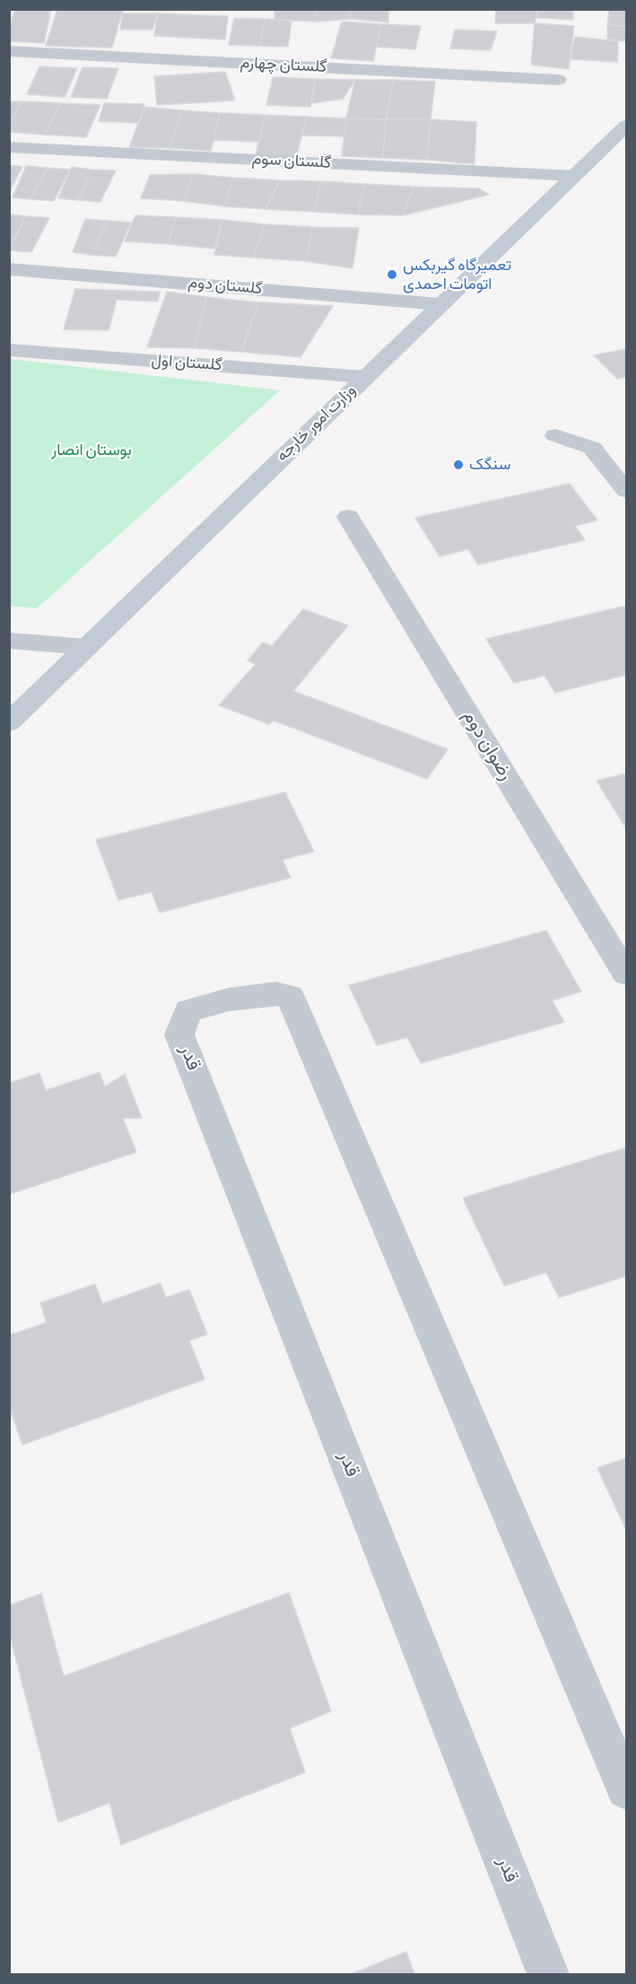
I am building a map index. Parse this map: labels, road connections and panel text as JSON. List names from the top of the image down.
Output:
{
  "streets": {
    "main road": ["وزارت امور خارجه"],
    "street": [
      "گلستان چهارم",
      "گلستان سوم",
      "گلستان دوم",
      "گلستان اول",
      "رضوان دوم",
      "قدر"
    ]
  },
  "crossings": [
    ["گلستان سوم", "وزارت امور خارجه"],
    ["گلستان دوم", "وزارت امور خارجه"],
    ["گلستان اول", "وزارت امور خارجه"]
  ],
  "parks": ["بوستان انصار"],
  "places": ["تعمیرگاه گیربکس اتومات احمدی", "سنگک"]
}
